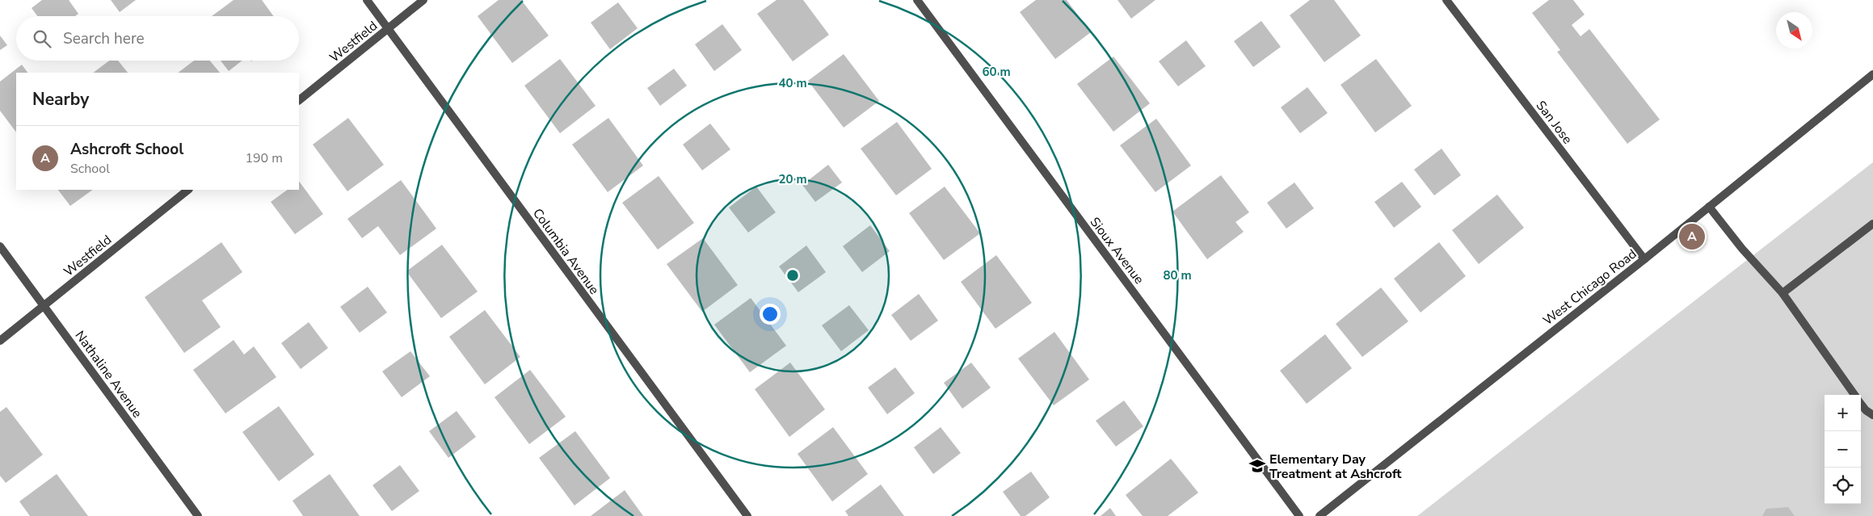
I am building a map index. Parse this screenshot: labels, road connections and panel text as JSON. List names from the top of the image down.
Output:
{
  "streets": {
    "street": [
      "Westfield",
      "San Jose",
      "Sioux Avenue",
      "Columbia Avenue",
      "West Chicago Road",
      "Nathaline Avenue"
    ]
  },
  "crossings": [
    ["Westfield", "Columbia Avenue"],
    ["Westfield", "Nathaline Avenue"],
    ["San Jose", "West Chicago Road"]
  ],
  "places": {
    "school or university": ["Elementary Day Treatment at Ashcroft"]
  },
  "north": "bottom right",
  "page": {
    "search": "Search here",
    "heading": "Nearby",
    "list": [
      {
        "mark": "A",
        "name": "Ashcroft School",
        "note": "School",
        "value": "190 m"
      }
    ],
    "pins": "A",
    "map_buttons": ["+", "−"]
  },
  "rings": [
    "60 m",
    "40 m",
    "20 m",
    "80 m"
  ]
}
